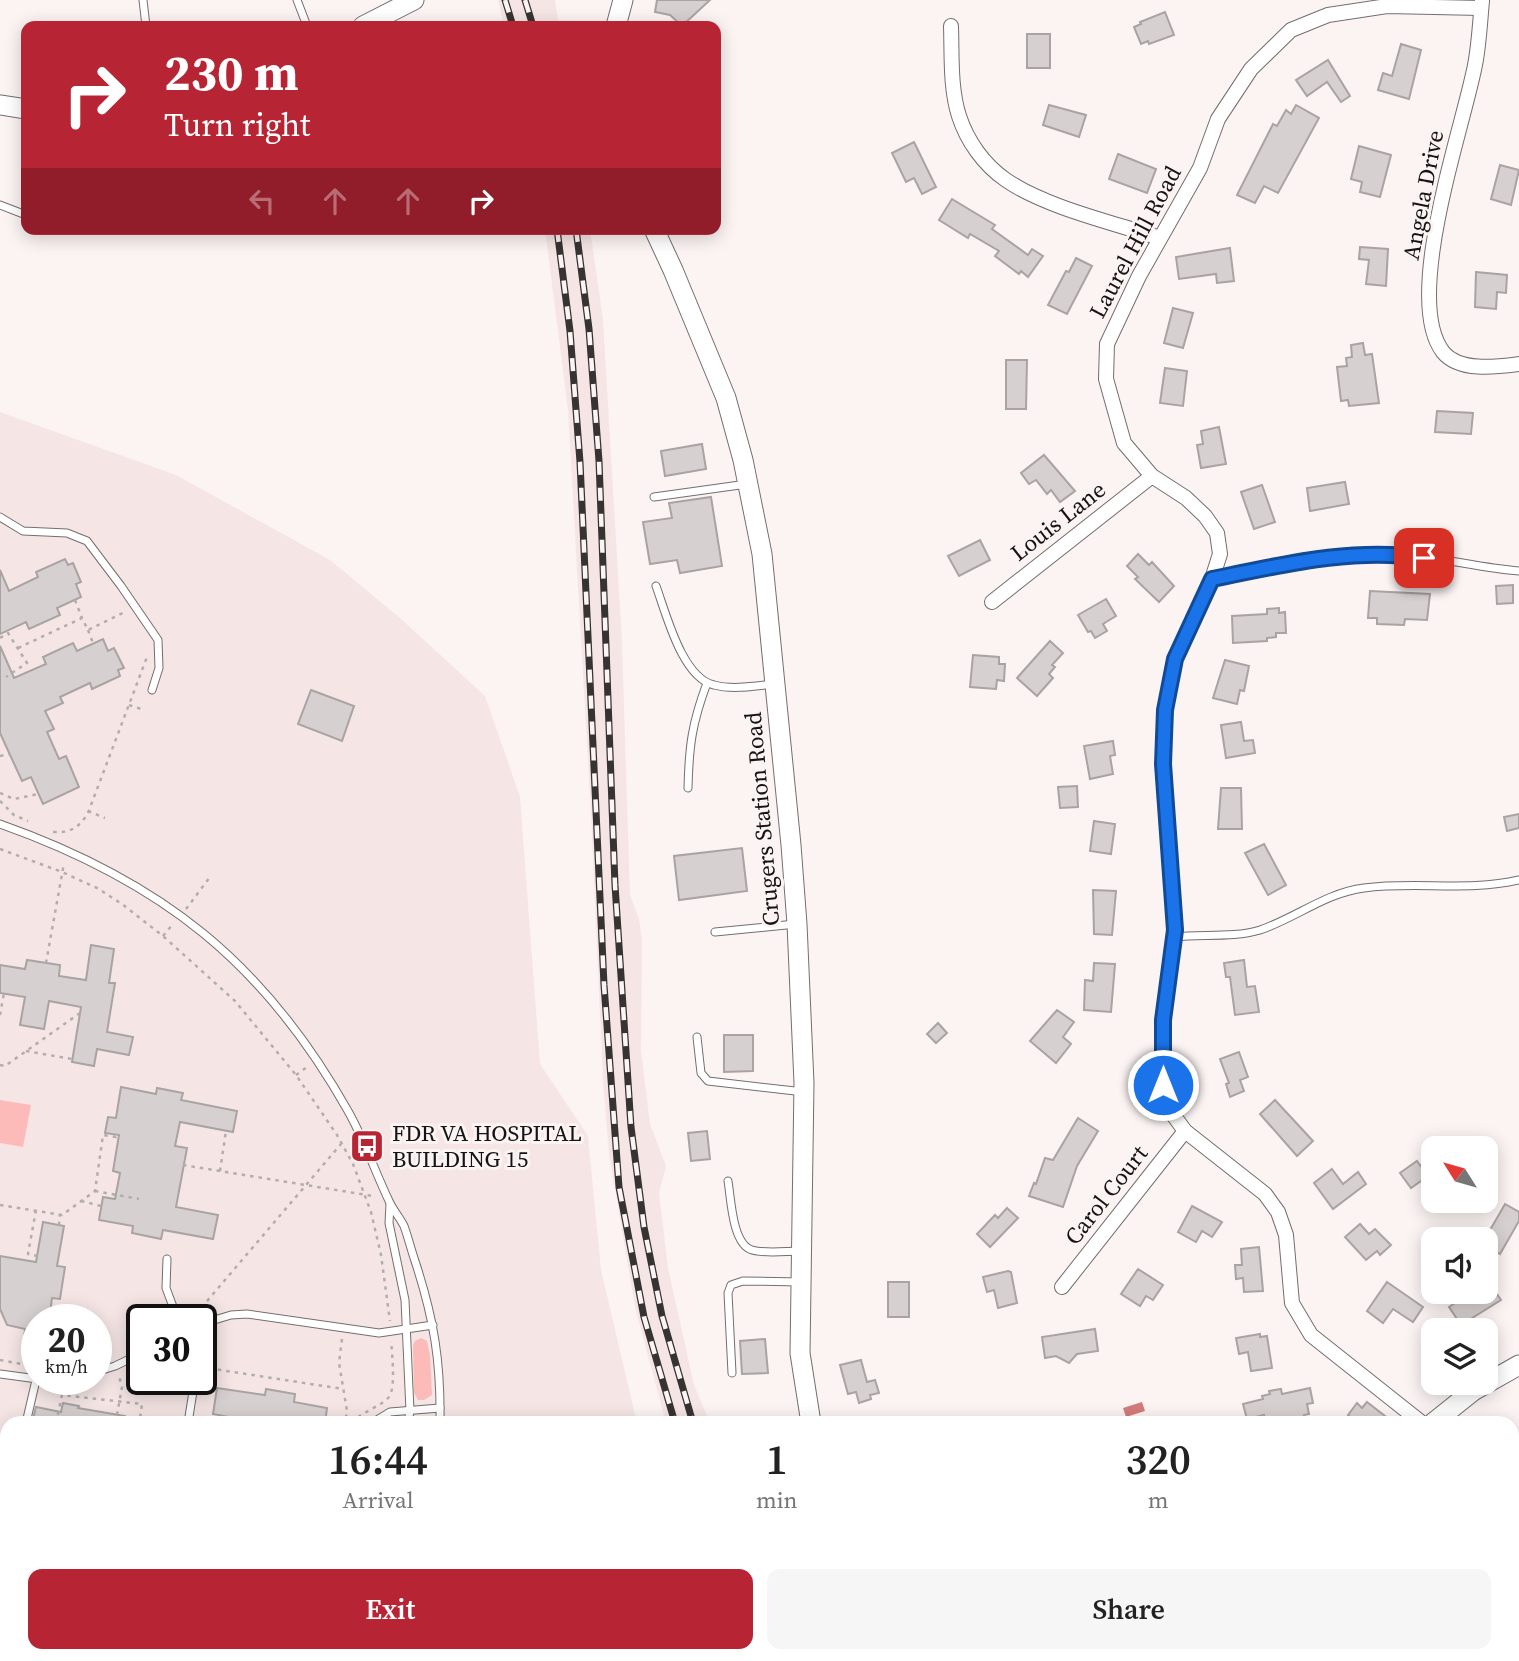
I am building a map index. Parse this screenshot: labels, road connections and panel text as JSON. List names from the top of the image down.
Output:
{
  "streets": {
    "street": [
      "Angela Drive",
      "Laurel Hill Road",
      "Louis Lane",
      "Crugers Station Road",
      "Carol Court"
    ]
  },
  "crossings": [
    ["Angela Drive", "Laurel Hill Road"],
    ["Laurel Hill Road", "Louis Lane"],
    ["Laurel Hill Road", "Carol Court"]
  ],
  "places": {
    "bus stop": ["FDR VA HOSPITAL BUILDING 15"]
  },
  "north": "top left",
  "page": {
    "turn": ["230 m", "Turn right"],
    "speed": "20 km/h",
    "limit": "30",
    "eta": [
      "16:44",
      "Arrival",
      "1",
      "min",
      "320",
      "m"
    ],
    "buttons": ["Exit", "Share"]
  }
}
